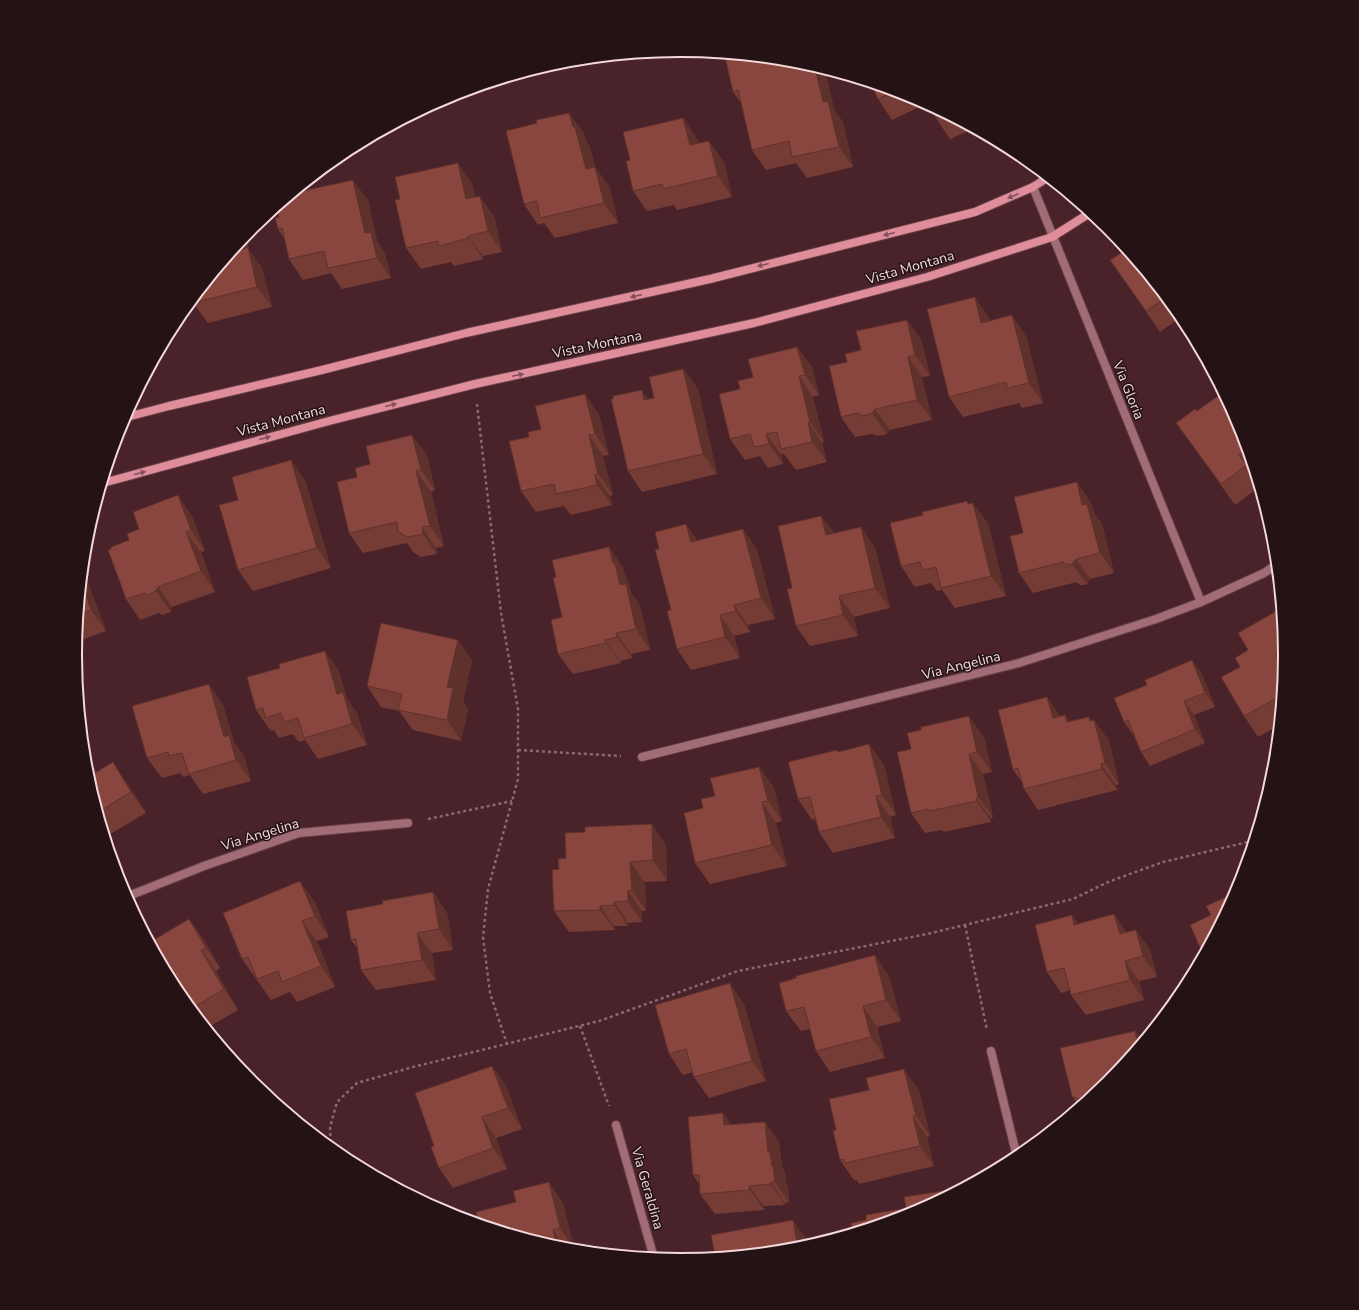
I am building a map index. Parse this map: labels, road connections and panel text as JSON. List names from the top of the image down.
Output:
{
  "streets": {
    "street": [
      "Vista Montana",
      "Via Gloria",
      "Via Angelina",
      "Via Geraldina"
    ]
  },
  "crossings": [
    ["Vista Montana", "Via Gloria"],
    ["Via Gloria", "Via Angelina"]
  ]
}
